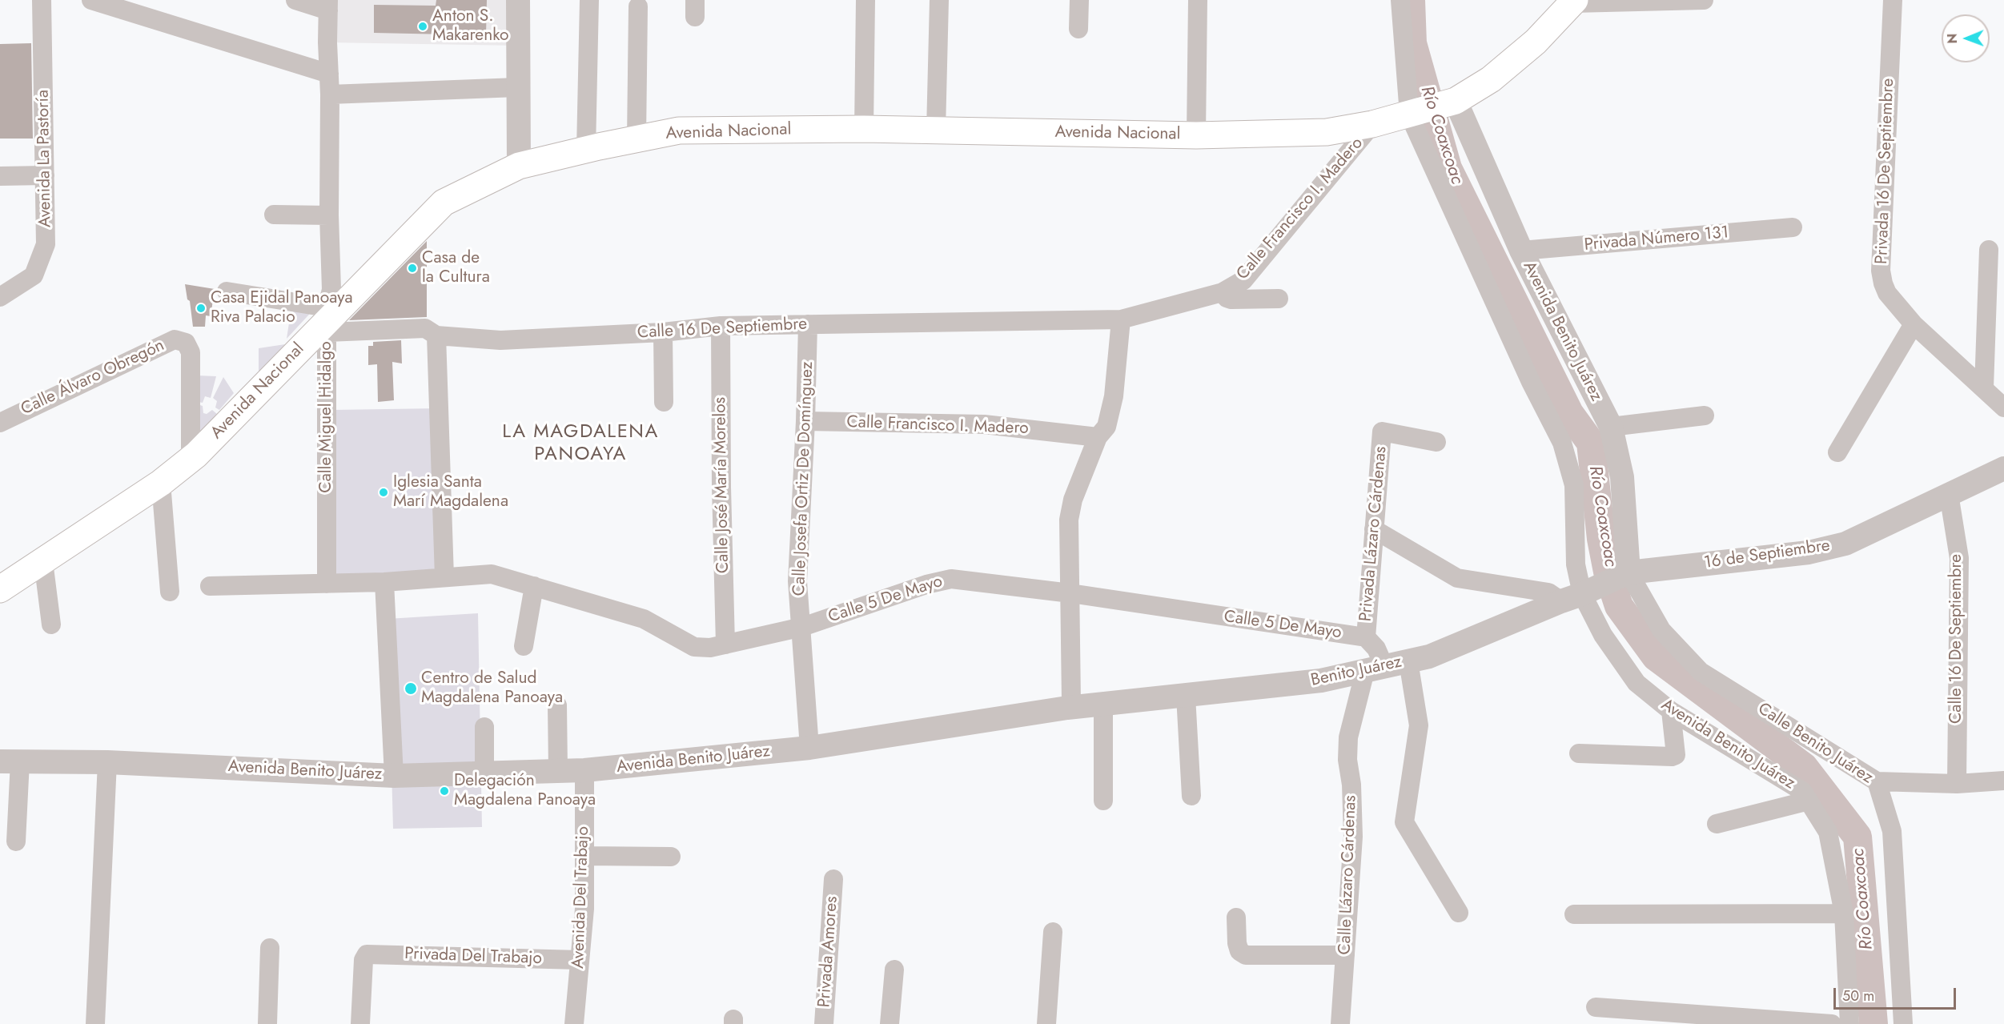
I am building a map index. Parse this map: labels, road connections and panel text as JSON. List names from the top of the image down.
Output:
{
  "streets": {
    "main road": ["Avenida Nacional"],
    "street": [
      "Avenida La Pastoría",
      "Privada 16 De Septiembre",
      "Calle Francisco I. Madero",
      "Privada Número 131",
      "Calle 16 De Septiembre",
      "Avenida Benito Juárez",
      "Calle Álvaro Obregón",
      "Calle Miguel Hidalgo",
      "Calle Josefa Ortiz De Domínguez",
      "Calle José María Morelos",
      "Privada Lázaro Cárdenas",
      "16 de Septiembre",
      "Calle 5 De Mayo",
      "Benito Juárez",
      "Calle Benito Juárez",
      "Calle Lázaro Cárdenas",
      "Avenida Del Trabajo",
      "Privada Amores",
      "Privada Del Trabajo"
    ]
  },
  "crossings": [
    ["Avenida Nacional", "Calle Francisco I. Madero"],
    ["Avenida Nacional", "Calle 16 De Septiembre"],
    ["Avenida Nacional", "Avenida Benito Juárez"],
    ["Avenida Nacional", "Calle Álvaro Obregón"],
    ["Avenida Nacional", "Calle Miguel Hidalgo"],
    ["Calle Francisco I. Madero", "Calle 16 De Septiembre"],
    ["Calle Francisco I. Madero", "Calle Josefa Ortiz De Domínguez"],
    ["Privada Número 131", "Avenida Benito Juárez"],
    ["Calle 16 De Septiembre", "Calle Miguel Hidalgo"],
    ["Calle 16 De Septiembre", "Calle Josefa Ortiz De Domínguez"],
    ["Calle 16 De Septiembre", "Calle José María Morelos"],
    ["Calle 16 De Septiembre", "16 de Septiembre"],
    ["Avenida Benito Juárez", "Calle Josefa Ortiz De Domínguez"],
    ["Avenida Benito Juárez", "16 de Septiembre"],
    ["Avenida Benito Juárez", "Benito Juárez"],
    ["Avenida Benito Juárez", "Calle Benito Juárez"],
    ["Avenida Benito Juárez", "Avenida Del Trabajo"],
    ["Calle Josefa Ortiz De Domínguez", "Calle 5 De Mayo"],
    ["Calle José María Morelos", "Calle 5 De Mayo"],
    ["Privada Lázaro Cárdenas", "Calle 5 De Mayo"],
    ["16 de Septiembre", "Benito Juárez"],
    ["16 de Septiembre", "Calle Benito Juárez"],
    ["Calle 5 De Mayo", "Benito Juárez"],
    ["Calle 5 De Mayo", "Calle Lázaro Cárdenas"],
    ["Benito Juárez", "Calle Benito Juárez"],
    ["Benito Juárez", "Calle Lázaro Cárdenas"],
    ["Avenida Del Trabajo", "Privada Del Trabajo"]
  ],
  "districts": ["LA MAGDALENA PANOAYA"],
  "water": ["Río Coaxcoac"],
  "places": [
    "Anton S. Makarenko",
    "Casa de la Cultura",
    "Casa Ejidal Panoaya Riva Palacio",
    "Iglesia Santa Marí Magdalena",
    "Centro de Salud Magdalena Panoaya",
    "Delegación Magdalena Panoaya"
  ],
  "scale_bar": "50 m",
  "north": "left"
}
